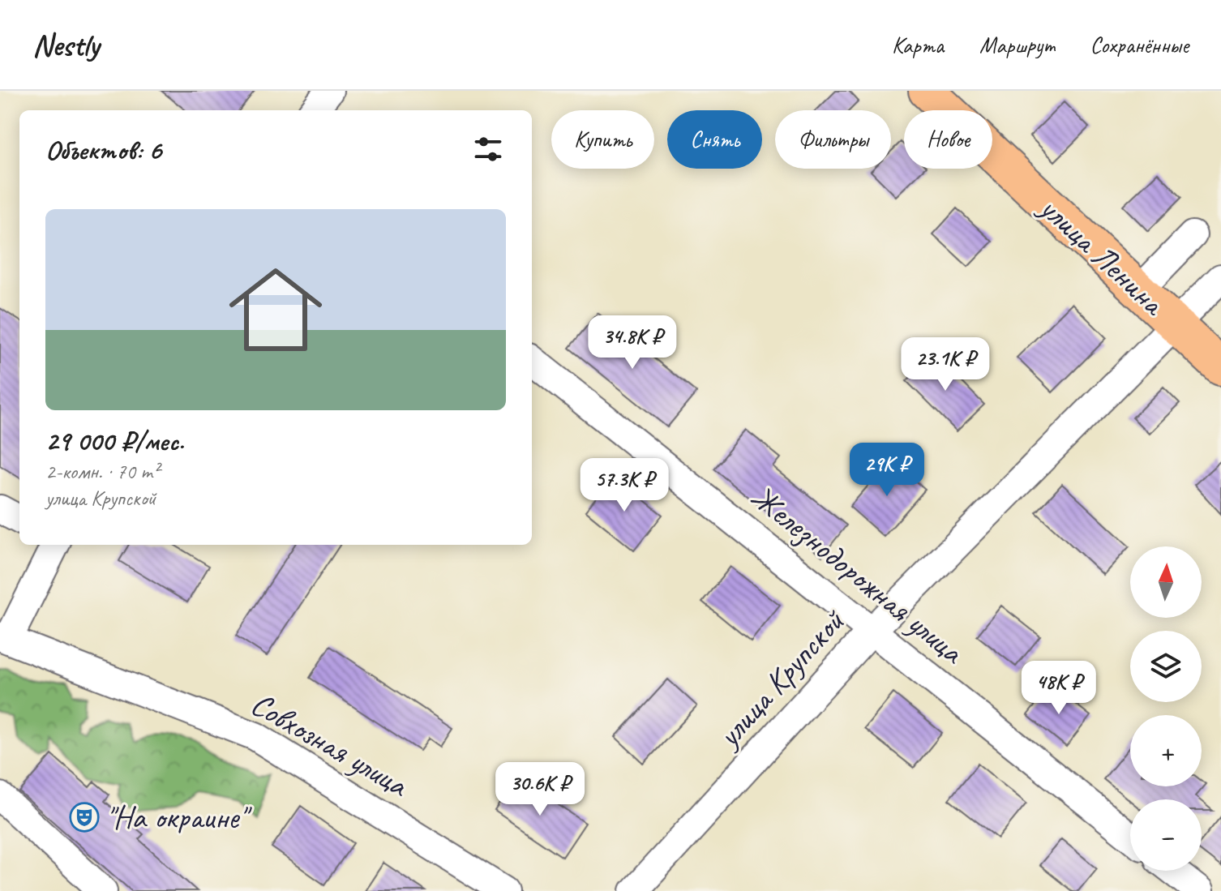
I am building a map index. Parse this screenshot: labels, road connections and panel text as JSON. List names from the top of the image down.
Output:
{
  "streets": {
    "main road": ["улица Ленина"],
    "street": ["Железнодорожная улица", "улица Крупской", "Совхозная улица"]
  },
  "crossings": [
    ["улица Ленина", "улица Крупской"],
    ["Железнодорожная улица", "улица Крупской"]
  ],
  "places": {
    "theatre": ["\"На окраине\""]
  },
  "north": "top",
  "page": {
    "header": "Nestly",
    "nav": ["Карта", "Маршрут", "Сохранённые"],
    "chip": [
      "Купить",
      "Снять",
      "Фильтры",
      "Новое"
    ],
    "heading": "Объектов: 6",
    "list": [
      {
        "name": "29 000 ₽/мес.",
        "note": "2-комн. · 70 m² · улица Крупской"
      }
    ],
    "price": [
      "34.8K ₽",
      "23.1K ₽",
      "29K ₽",
      "57.3K ₽",
      "48K ₽",
      "30.6K ₽"
    ],
    "map_buttons": ["+", "−"]
  }
}
